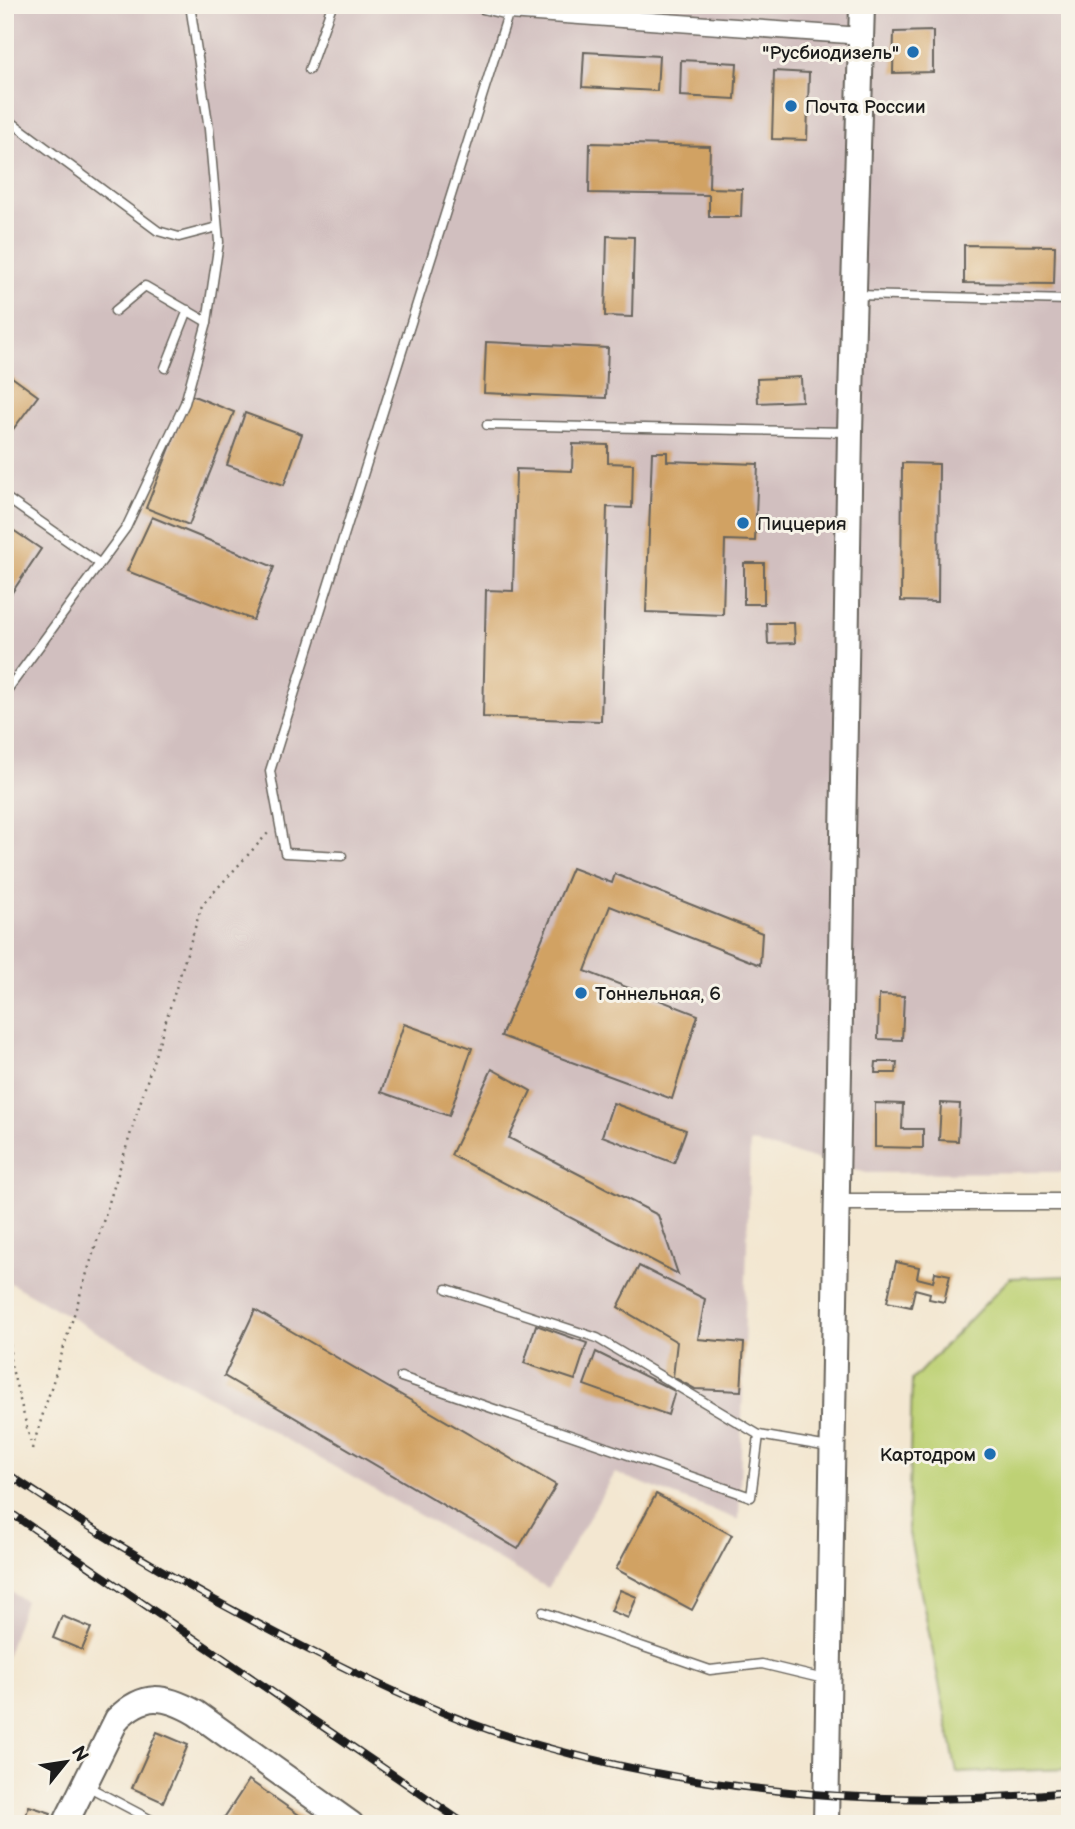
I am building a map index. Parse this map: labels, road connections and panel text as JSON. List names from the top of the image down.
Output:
{
  "places": [
    "\"Русбиодизель\"",
    "Почта России",
    "Пиццерия",
    "Тоннельная, 6",
    "Картодром"
  ],
  "north": "top right"
}
